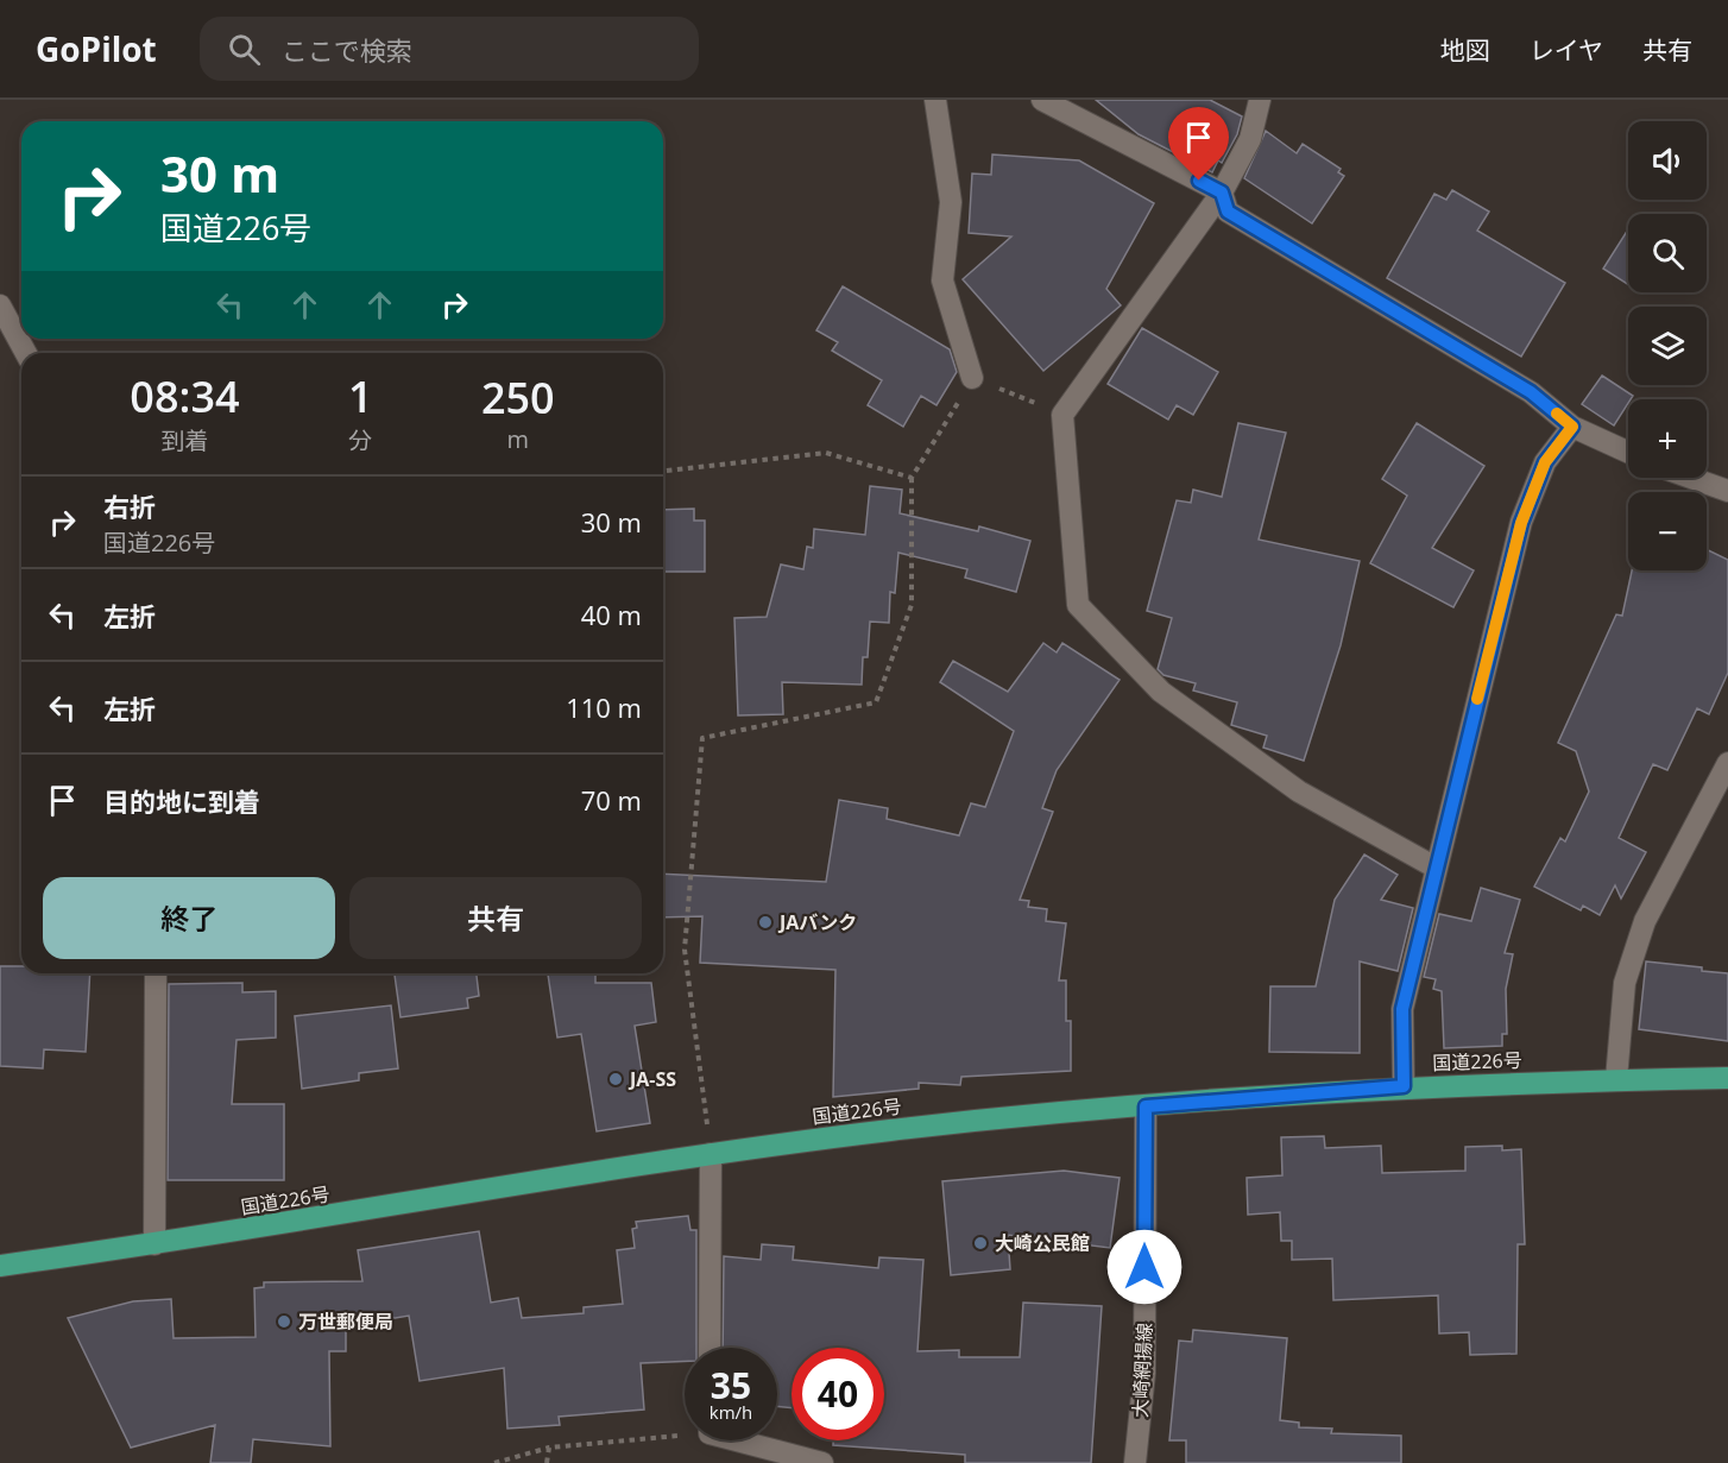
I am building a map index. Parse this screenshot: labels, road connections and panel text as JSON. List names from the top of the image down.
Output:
{
  "streets": {
    "highway": ["国道226号"],
    "street": ["大崎網揚線"]
  },
  "crossings": [
    ["国道226号", "大崎網揚線"]
  ],
  "places": [
    "JAバンク",
    "JA-SS",
    "大崎公民館",
    "万世郵便局"
  ],
  "page": {
    "header": "GoPilot",
    "search": "ここで検索",
    "nav": ["地図", "レイヤ", "共有"],
    "map_buttons": ["+", "−"],
    "turn": ["30 m", "国道226号"],
    "eta": [
      "08:34",
      "到着",
      "1",
      "分",
      "250",
      "m"
    ],
    "list": [
      {
        "name": "右折",
        "note": "国道226号",
        "value": "30 m"
      },
      {
        "name": "左折",
        "value": "40 m"
      },
      {
        "name": "左折",
        "value": "110 m"
      },
      {
        "name": "目的地に到着",
        "value": "70 m"
      }
    ],
    "buttons": ["終了", "共有"],
    "speed": "35 km/h",
    "limit": "40"
  }
}
